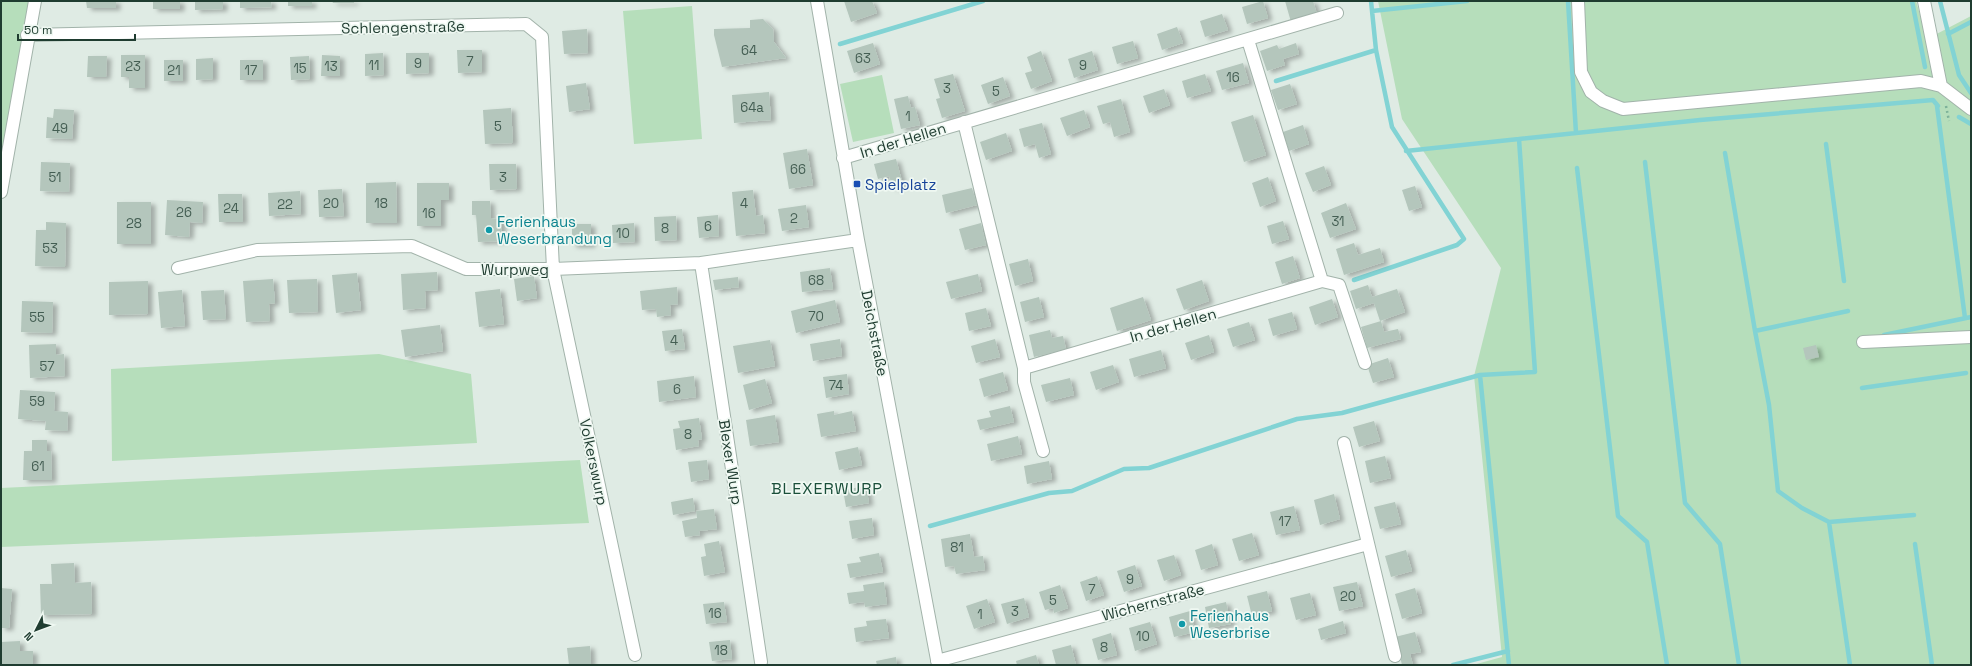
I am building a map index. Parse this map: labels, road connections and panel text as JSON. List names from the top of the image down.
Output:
{
  "streets": {
    "street": [
      "Schlengenstraße",
      "In der Hellen",
      "Wurpweg",
      "Deichstraße",
      "Volkerswurp",
      "Blexer Wurp",
      "Wichernstraße"
    ]
  },
  "crossings": [
    ["Schlengenstraße", "Wurpweg"],
    ["Schlengenstraße", "Volkerswurp"],
    ["In der Hellen", "Deichstraße"],
    ["Wurpweg", "Deichstraße"],
    ["Wurpweg", "Volkerswurp"],
    ["Wurpweg", "Blexer Wurp"],
    ["Deichstraße", "Wichernstraße"]
  ],
  "districts": ["BLEXERWURP"],
  "places": {
    "transit": ["Spielplatz"],
    "other": ["Ferienhaus Weserbrandung", "Ferienhaus Weserbrise"]
  },
  "house_numbers": [
    "64",
    "63",
    "7",
    "9",
    "11",
    "9",
    "23",
    "13",
    "15",
    "21",
    "17",
    "16",
    "3",
    "5",
    "64a",
    "1",
    "5",
    "49",
    "66",
    "51",
    "3",
    "20",
    "18",
    "4",
    "22",
    "24",
    "26",
    "16",
    "2",
    "31",
    "28",
    "6",
    "8",
    "10",
    "53",
    "68",
    "70",
    "55",
    "4",
    "57",
    "74",
    "6",
    "59",
    "8",
    "61",
    "17",
    "81",
    "9",
    "7",
    "20",
    "5",
    "3",
    "16",
    "1",
    "10",
    "8",
    "18"
  ],
  "scale_bar": "50 m",
  "north": "bottom left"
}
